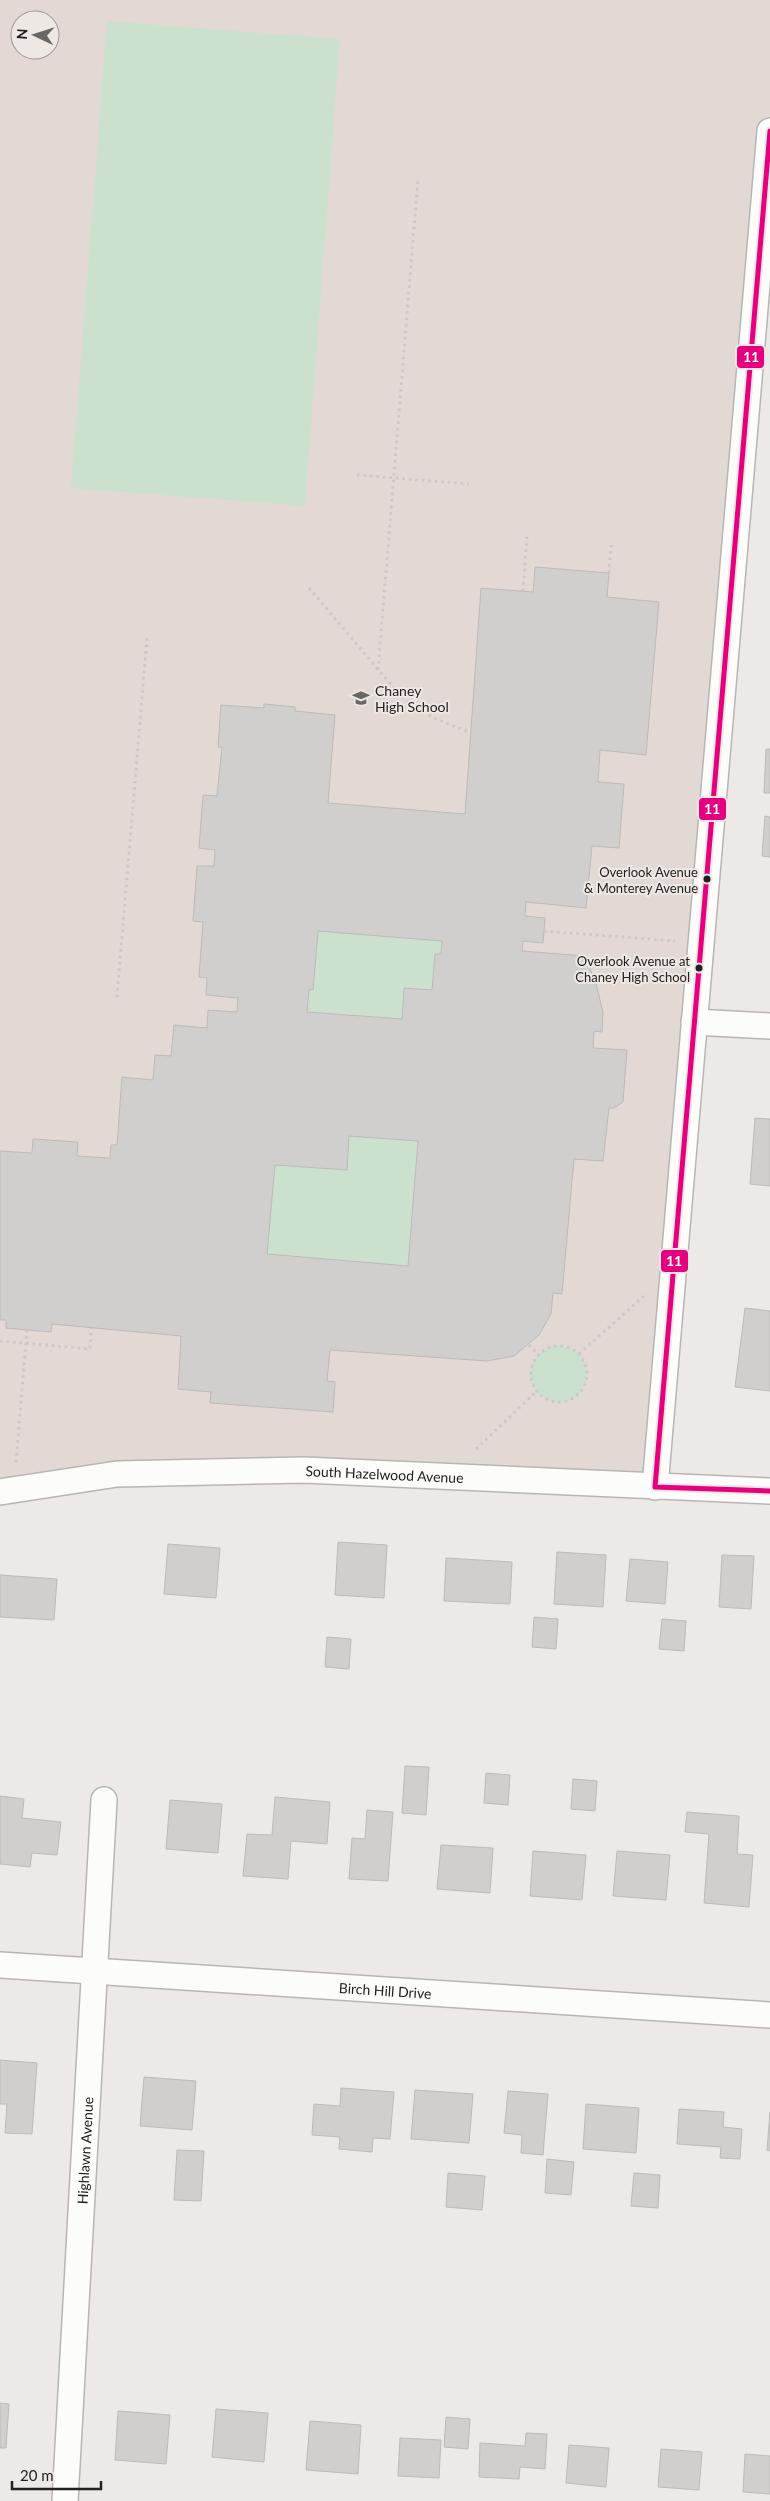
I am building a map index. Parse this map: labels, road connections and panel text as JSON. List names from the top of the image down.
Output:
{
  "streets": {
    "street": ["South Hazelwood Avenue", "Birch Hill Drive", "Highlawn Avenue"]
  },
  "crossings": [
    ["Birch Hill Drive", "Highlawn Avenue"]
  ],
  "places": {
    "school or university": ["Chaney High School"],
    "other": ["Overlook Avenue & Monterey Avenue", "Overlook Avenue at Chaney High School"]
  },
  "lines": ["transit line 11"],
  "scale_bar": "20 m",
  "north": "left"
}
